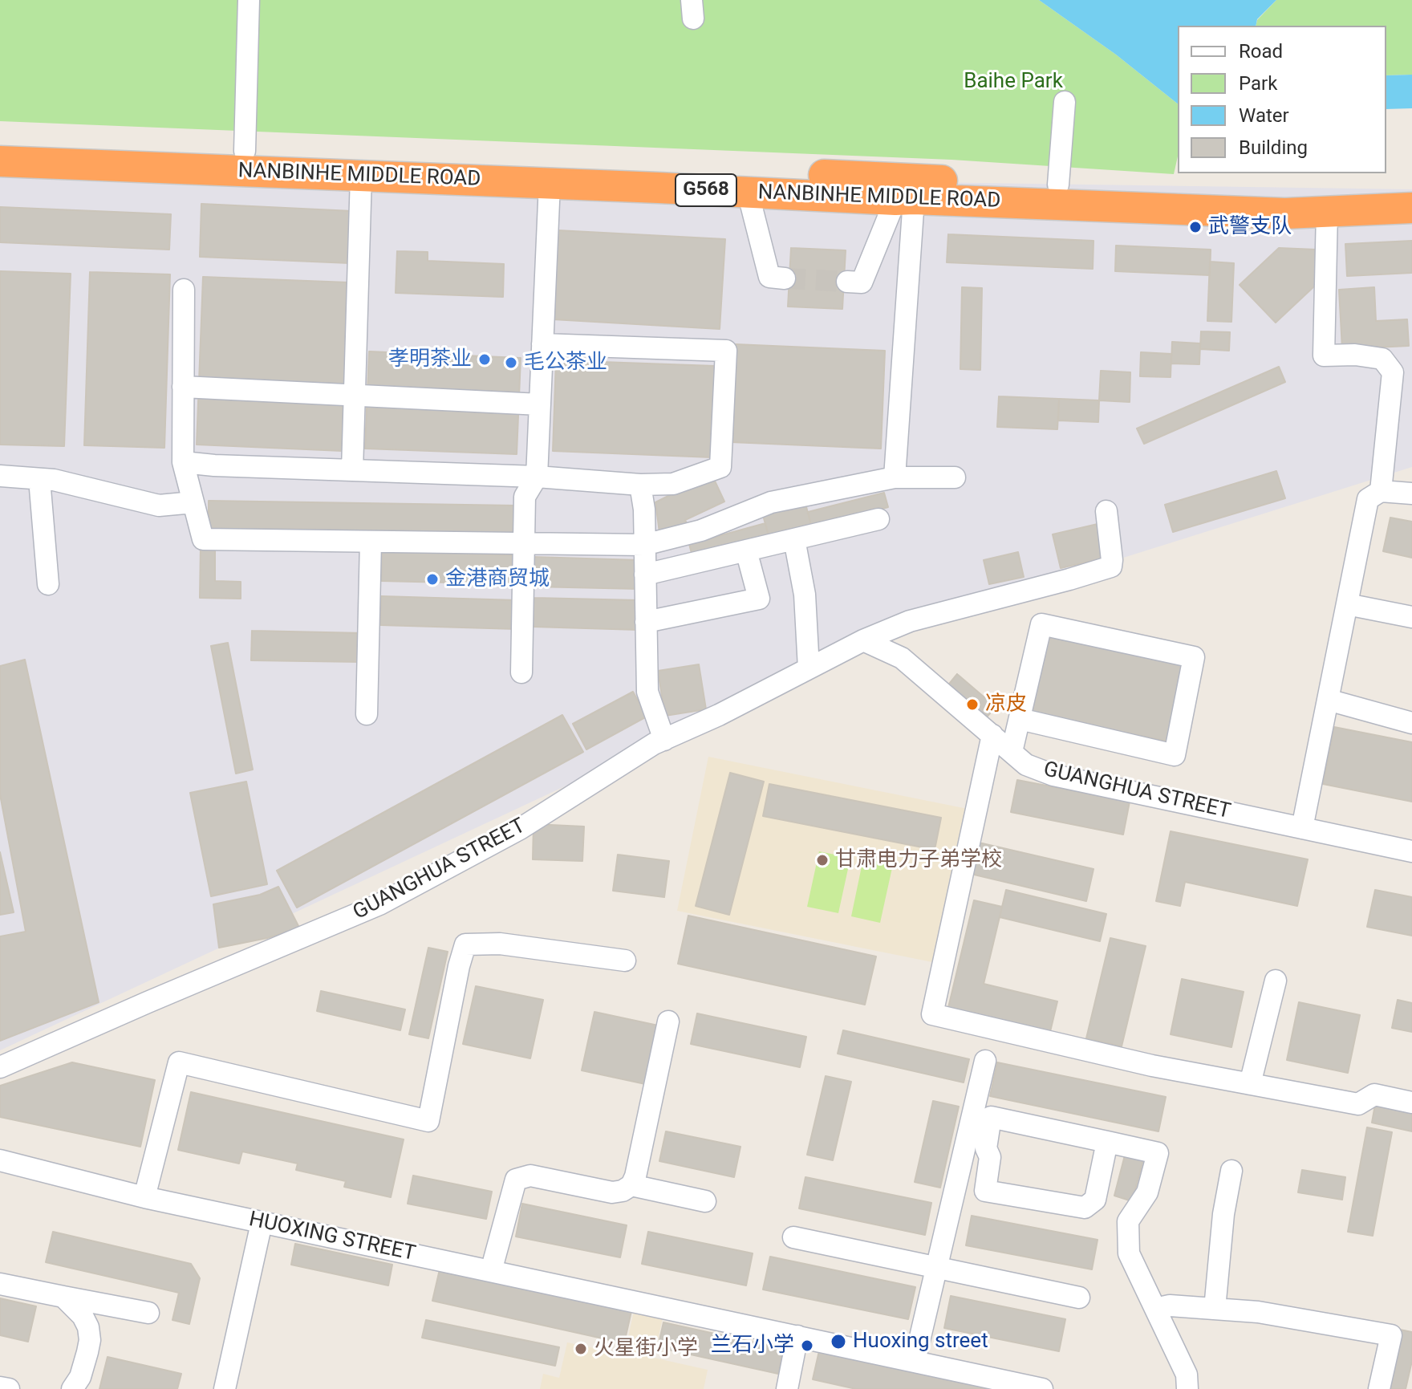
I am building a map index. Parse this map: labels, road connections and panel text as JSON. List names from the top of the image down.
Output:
{
  "streets": {
    "highway": ["NANBINHE MIDDLE ROAD", "G568"],
    "street": ["GUANGHUA STREET", "HUOXING STREET"]
  },
  "parks": ["Baihe Park"],
  "places": [
    "武警支队",
    "孝明茶业",
    "毛公茶业",
    "金港商贸城",
    "凉皮",
    "甘肃电力子弟学校",
    "Huoxing street",
    "兰石小学",
    "火星街小学"
  ],
  "legend": [
    "Road",
    "Park",
    "Water",
    "Building"
  ]
}
